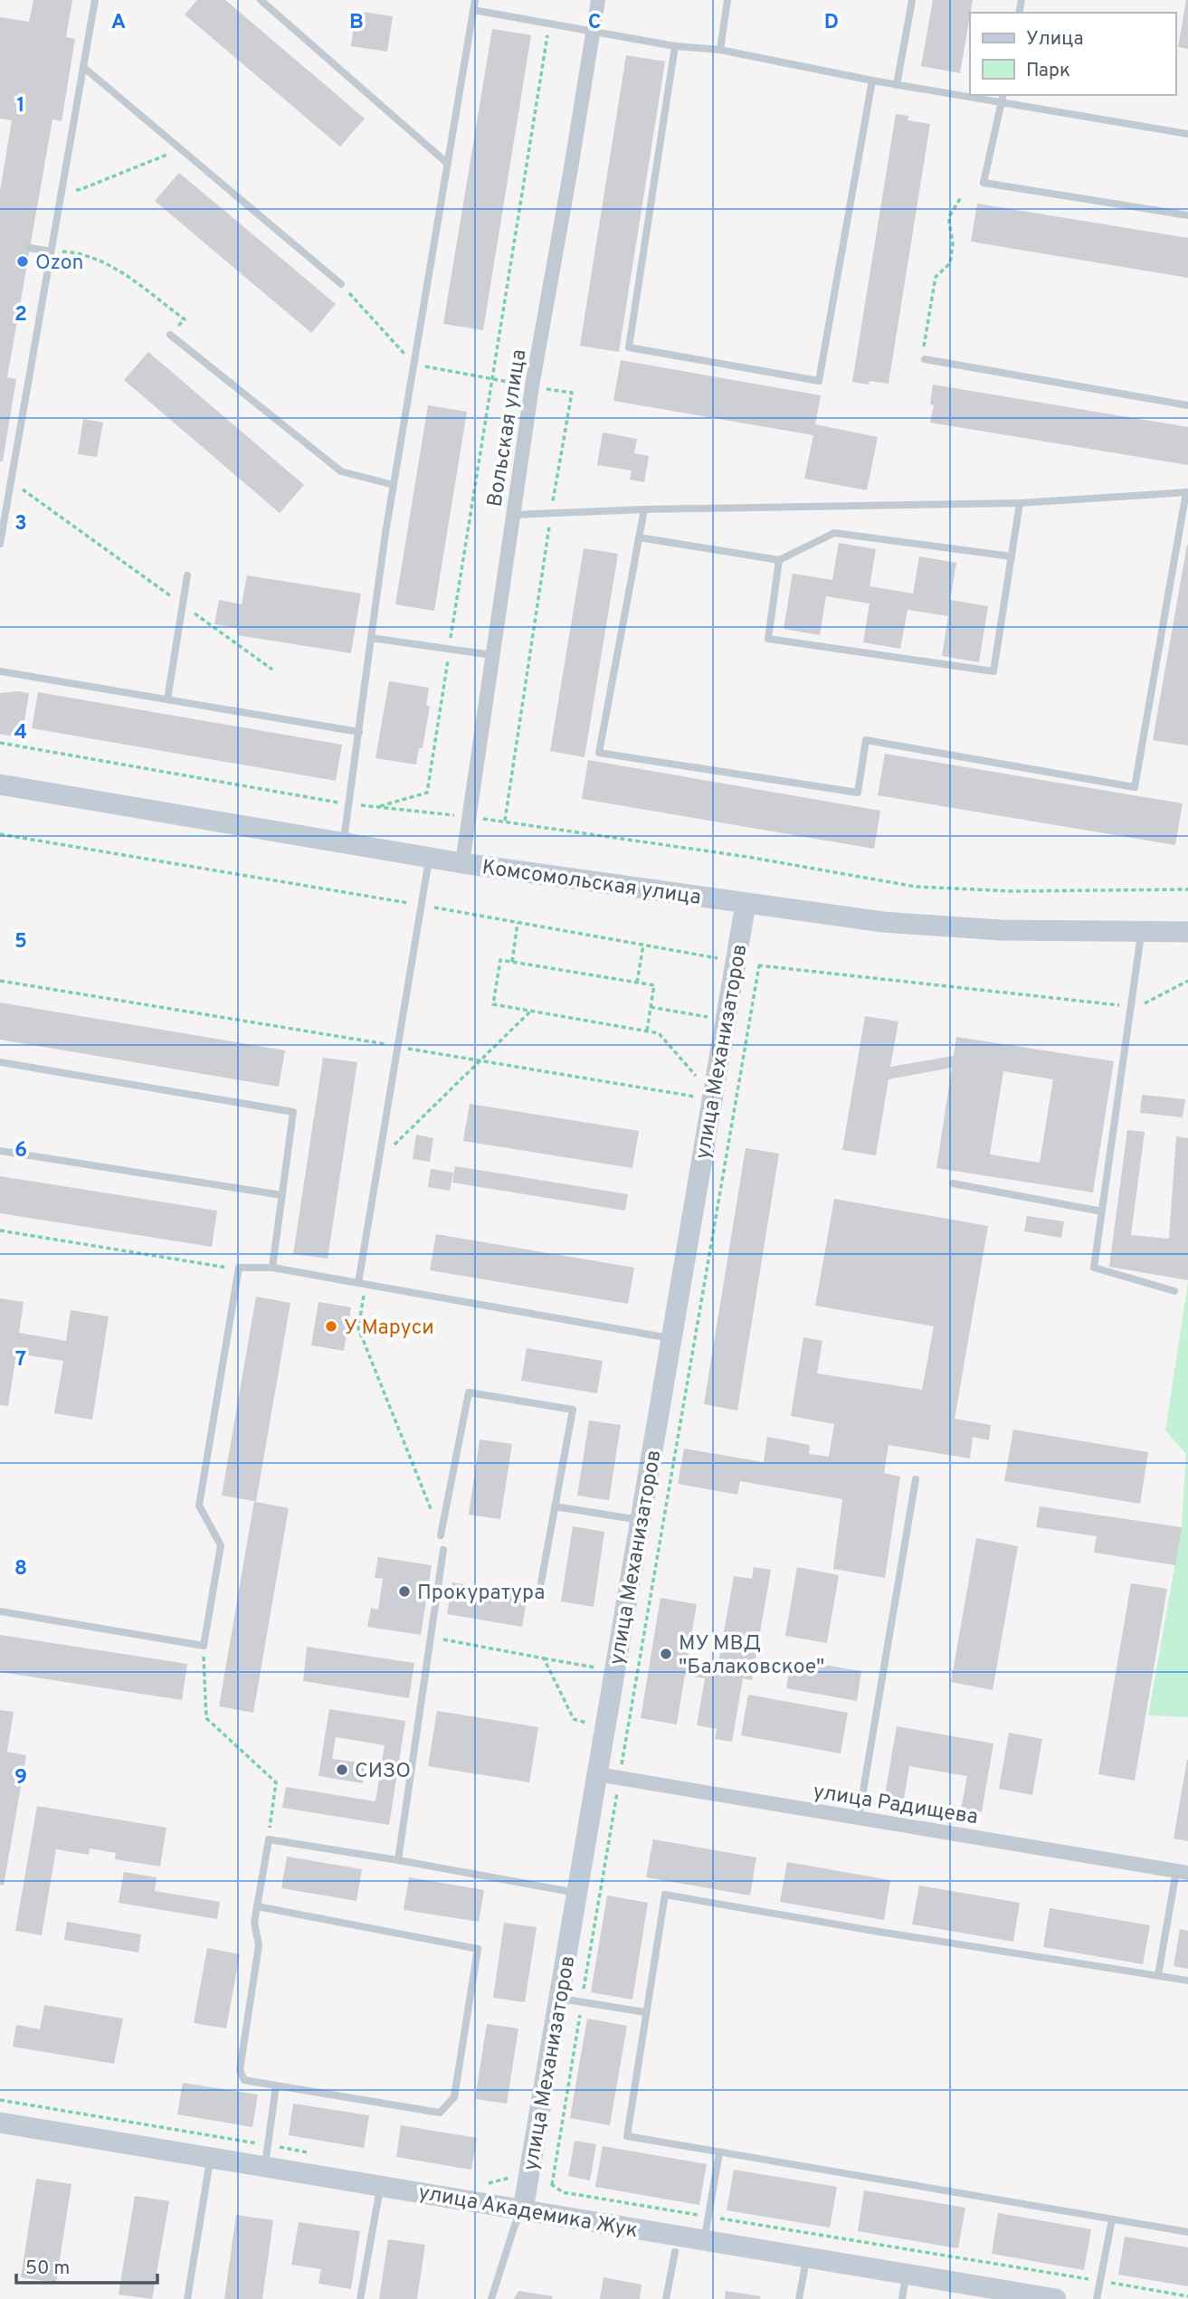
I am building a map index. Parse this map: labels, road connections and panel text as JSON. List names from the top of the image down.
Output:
{
  "streets": {
    "street": [
      "Вольская улица",
      "Комсомольская улица",
      "улица Механизаторов",
      "улица Радищева",
      "улица Академика Жук"
    ]
  },
  "crossings": [
    ["Вольская улица", "Комсомольская улица"],
    ["Комсомольская улица", "улица Механизаторов"],
    ["улица Механизаторов", "улица Радищева"],
    ["улица Механизаторов", "улица Академика Жук"]
  ],
  "places": [
    "Ozon",
    "У Маруси",
    "Прокуратура",
    "МУ МВД \"Балаковское\"",
    "СИЗО"
  ],
  "legend": ["Улица", "Парк"],
  "scale_bar": "50 m",
  "grid": {
    "columns": [
      "A",
      "B",
      "C",
      "D"
    ],
    "rows": [
      "1",
      "2",
      "3",
      "4",
      "5",
      "6",
      "7",
      "8",
      "9"
    ]
  }
}
